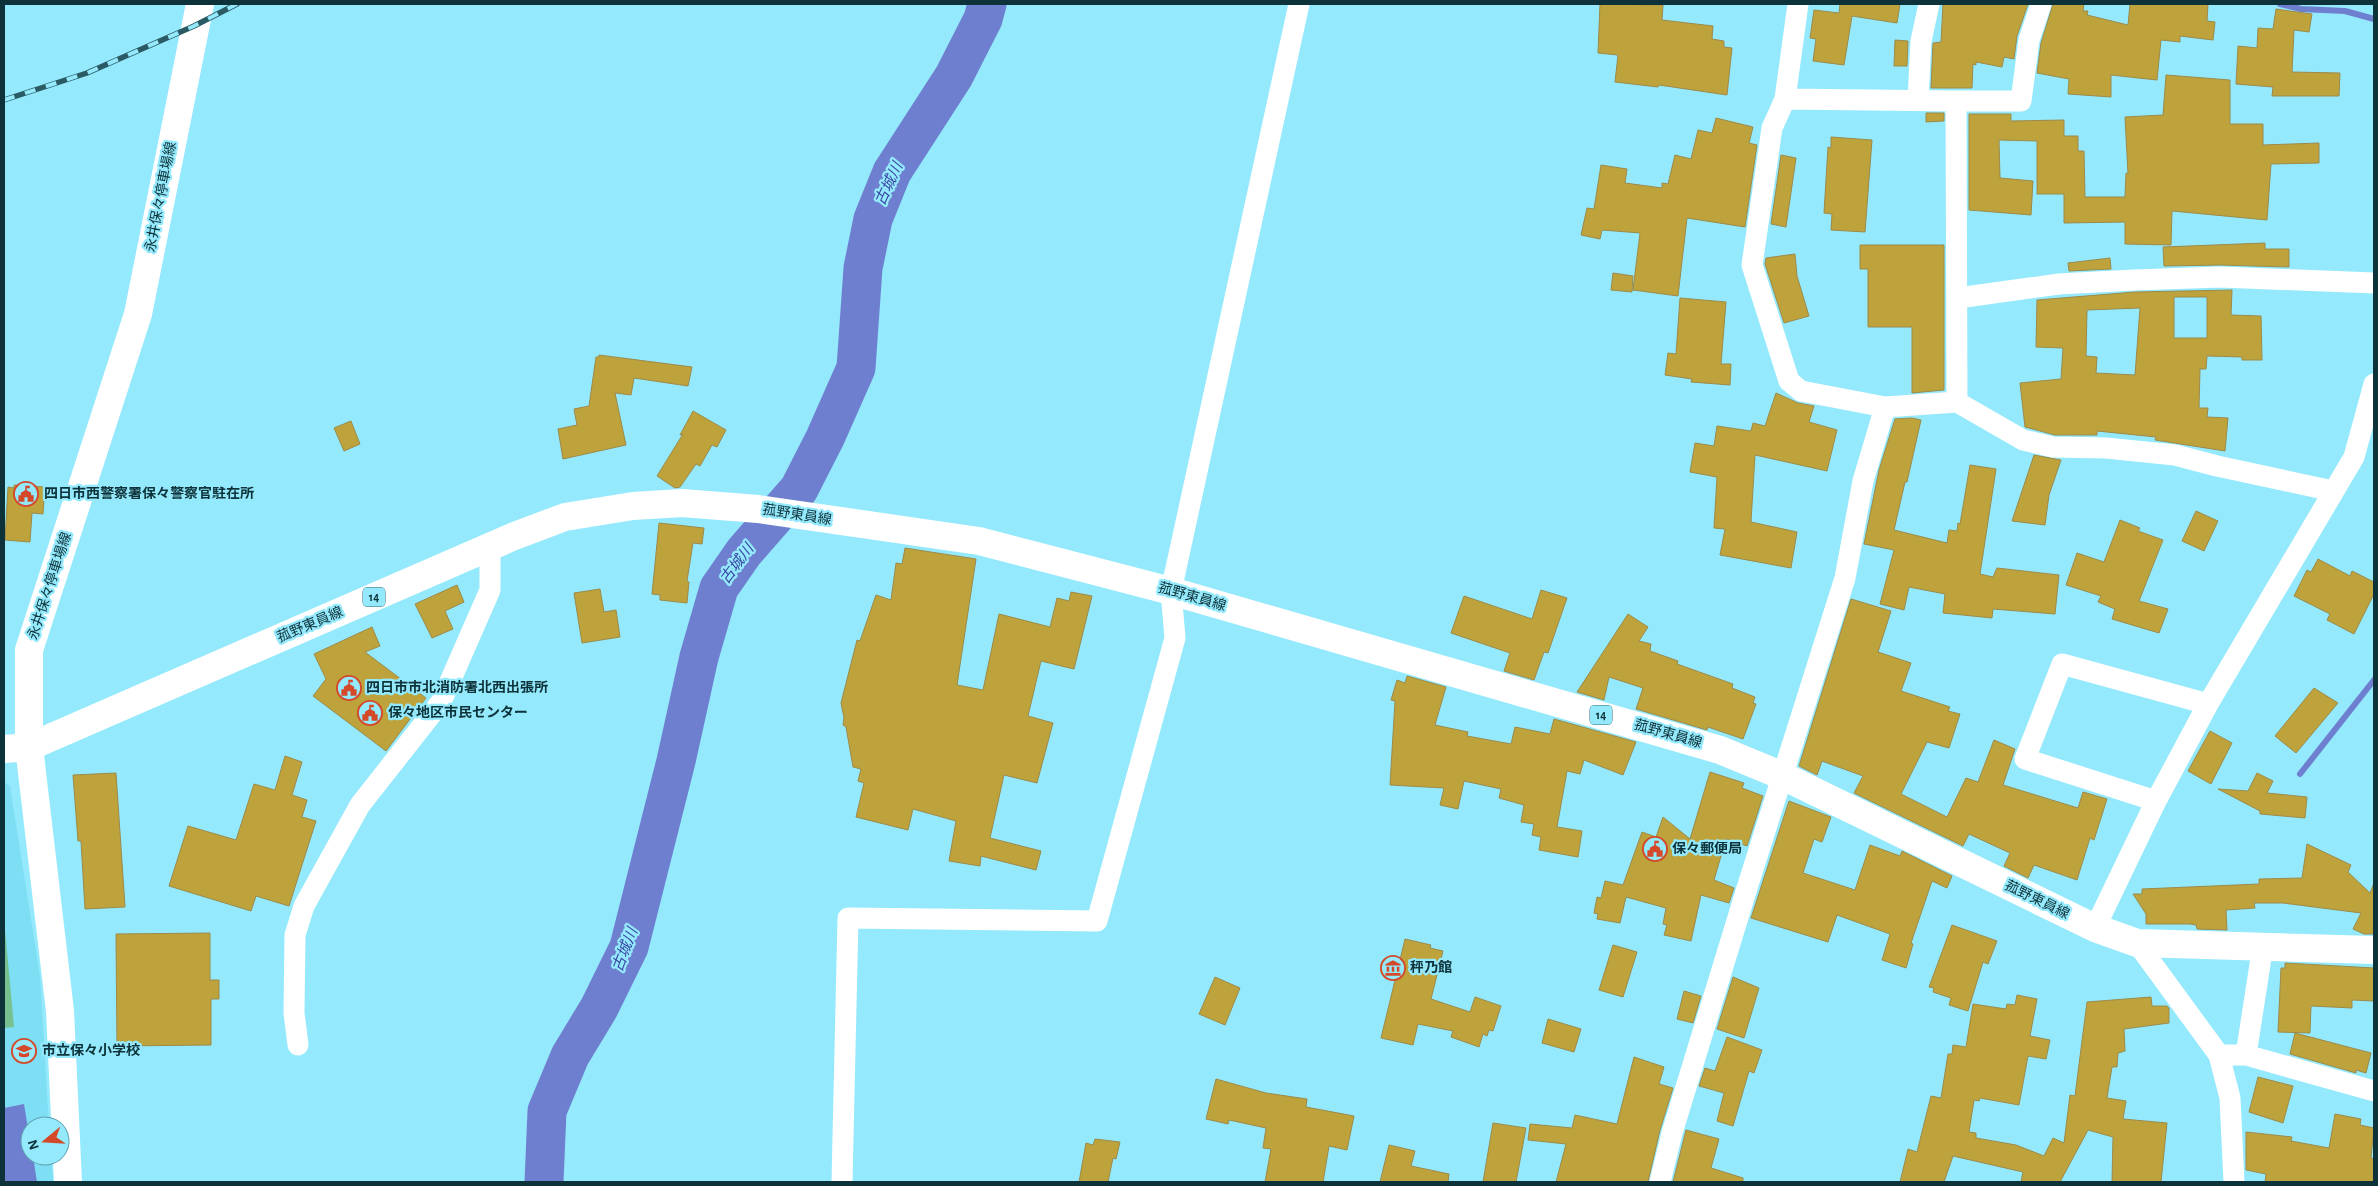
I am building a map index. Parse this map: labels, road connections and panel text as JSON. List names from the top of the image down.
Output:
{
  "streets": {
    "main road": ["永井保々停車場線", "菰野東員線", "14"]
  },
  "crossings": [
    ["永井保々停車場線", "菰野東員線"]
  ],
  "water": ["古城川"],
  "places": {
    "public building": [
      "四日市西警察署保々警察官駐在所",
      "四日市市北消防署北西出張所",
      "保々地区市民センター",
      "保々郵便局"
    ],
    "museum": ["秤乃館"],
    "school or university": ["市立保々小学校"]
  },
  "north": "left"
}
